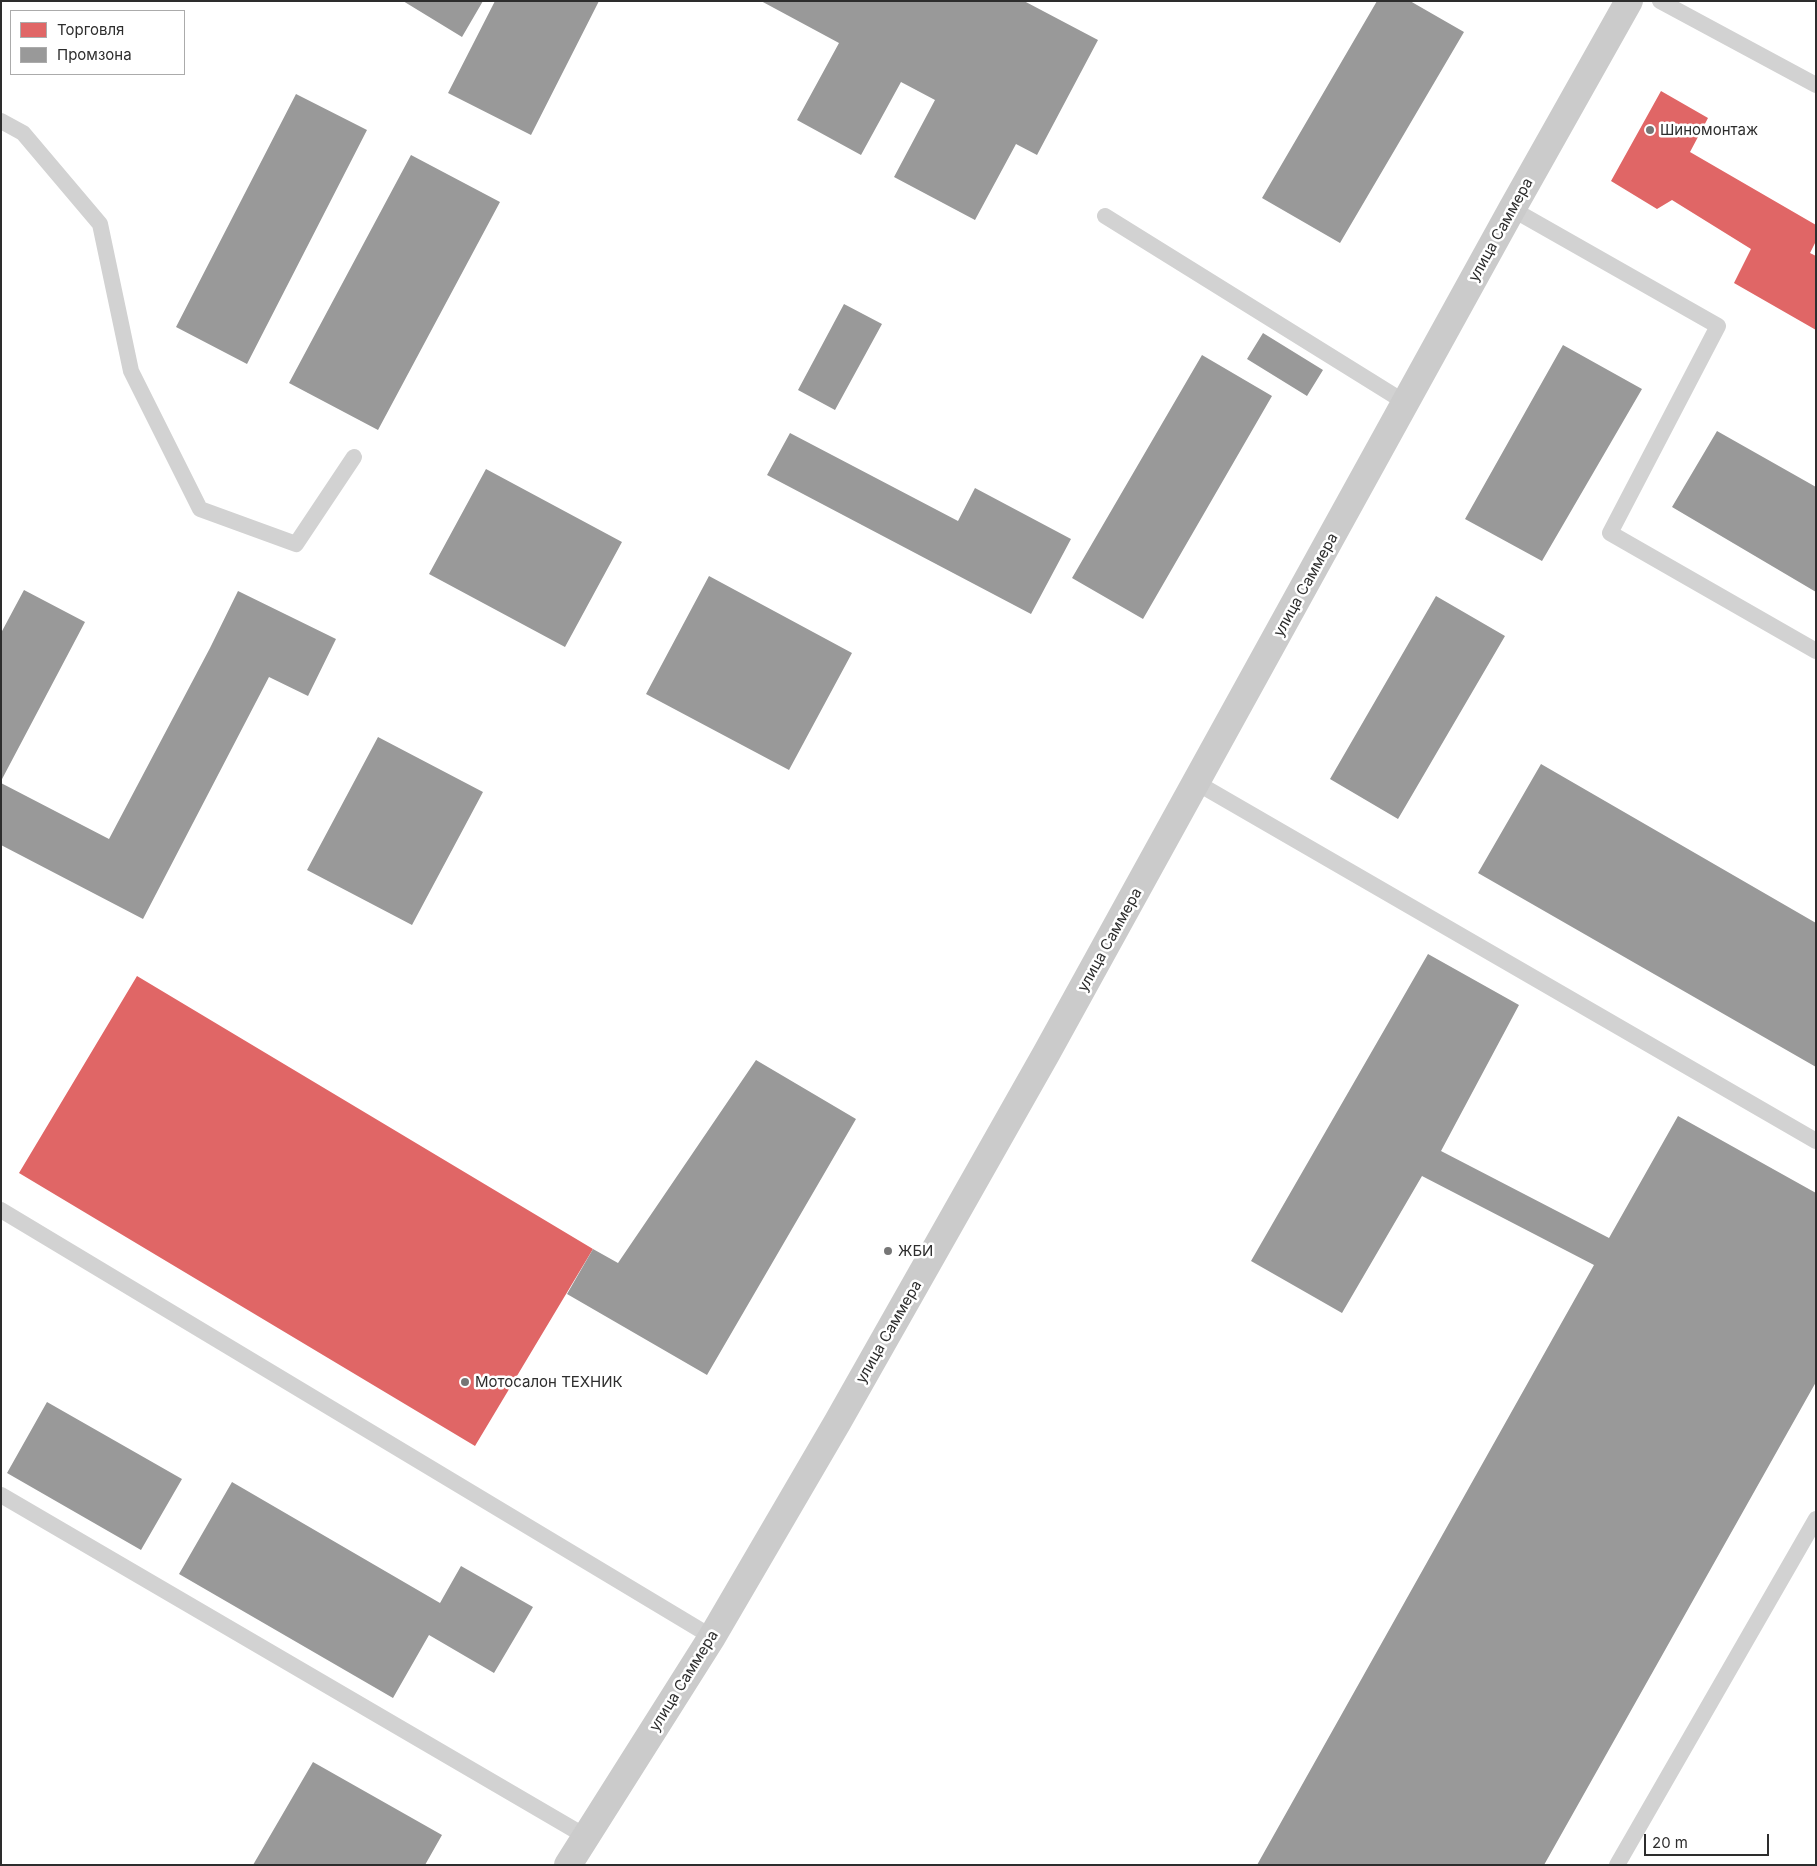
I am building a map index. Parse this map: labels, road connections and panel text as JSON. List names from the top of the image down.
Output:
{
  "streets": {
    "street": ["улица Саммера"]
  },
  "places": ["Шиномонтаж", "ЖБИ", "Мотосалон ТЕХНИК"],
  "legend": ["Торговля", "Промзона"],
  "scale_bar": "20 m"
}
